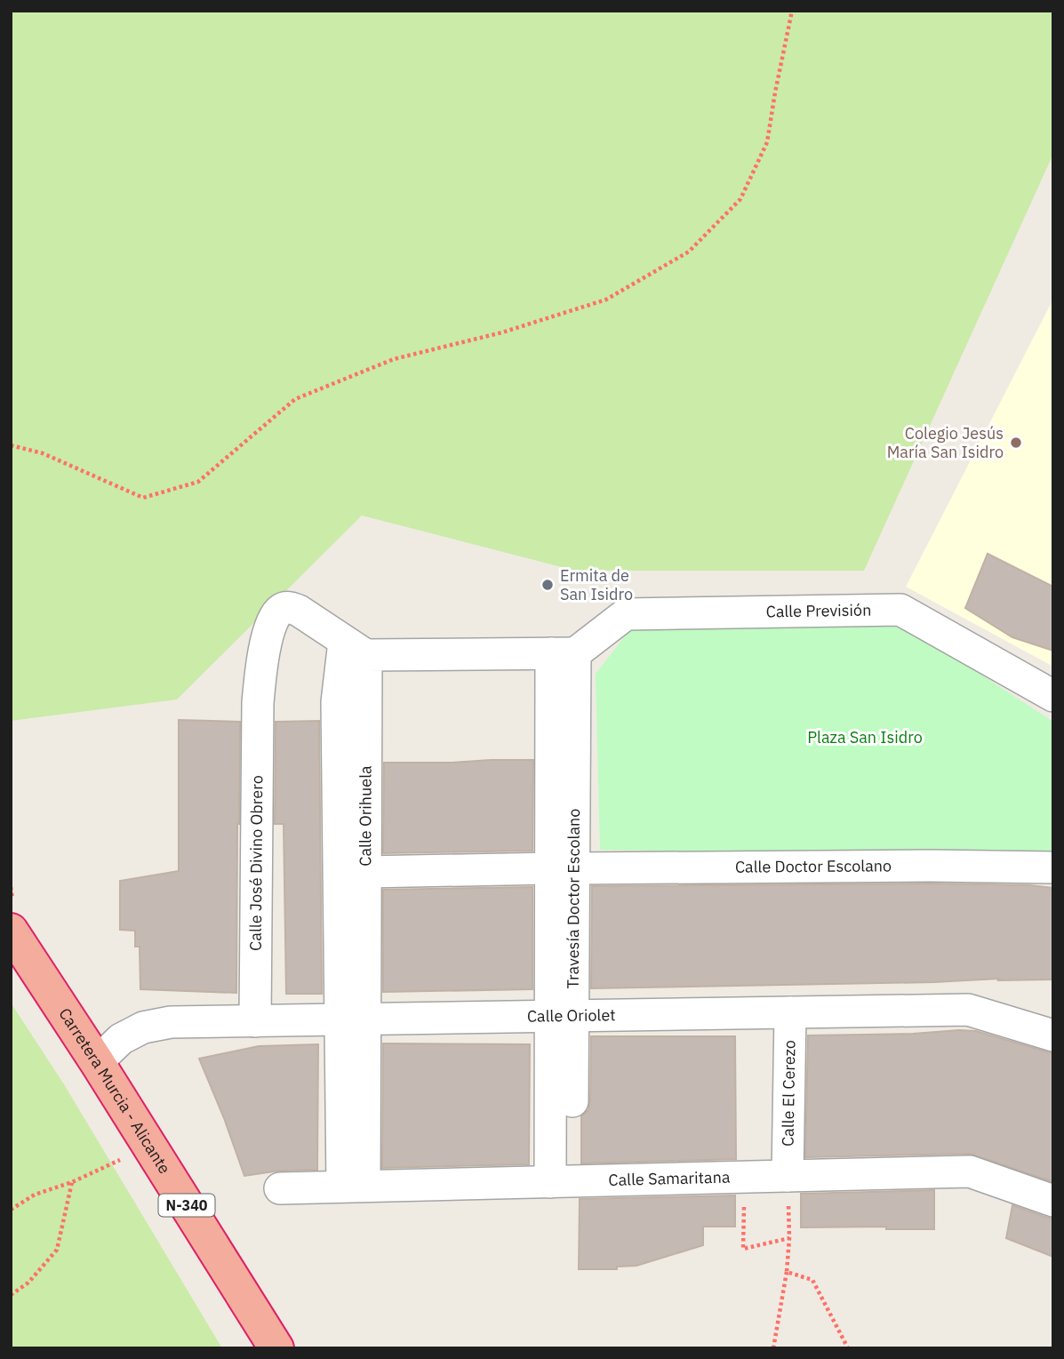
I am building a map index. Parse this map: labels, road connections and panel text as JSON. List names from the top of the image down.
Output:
{
  "streets": {
    "highway": ["Carretera Murcia - Alicante", "N-340"],
    "street": [
      "Calle Previsión",
      "Calle Orihuela",
      "Calle José Divino Obrero",
      "Calle Doctor Escolano",
      "Travesía Doctor Escolano",
      "Calle Oriolet",
      "Calle El Cerezo",
      "Calle Samaritana"
    ]
  },
  "crossings": [
    ["Calle Previsión", "Travesía Doctor Escolano"],
    ["Calle Orihuela", "Calle José Divino Obrero"],
    ["Calle Orihuela", "Calle Doctor Escolano"],
    ["Calle Orihuela", "Calle Oriolet"],
    ["Calle Orihuela", "Calle Samaritana"],
    ["Calle José Divino Obrero", "Calle Oriolet"],
    ["Calle Doctor Escolano", "Travesía Doctor Escolano"],
    ["Travesía Doctor Escolano", "Calle Oriolet"],
    ["Travesía Doctor Escolano", "Calle Samaritana"],
    ["Calle Oriolet", "Carretera Murcia - Alicante"],
    ["Calle Oriolet", "Calle El Cerezo"],
    ["Calle El Cerezo", "Calle Samaritana"]
  ],
  "parks": ["Plaza San Isidro"],
  "places": ["Colegio Jesús María San Isidro", "Ermita de San Isidro"]
}
